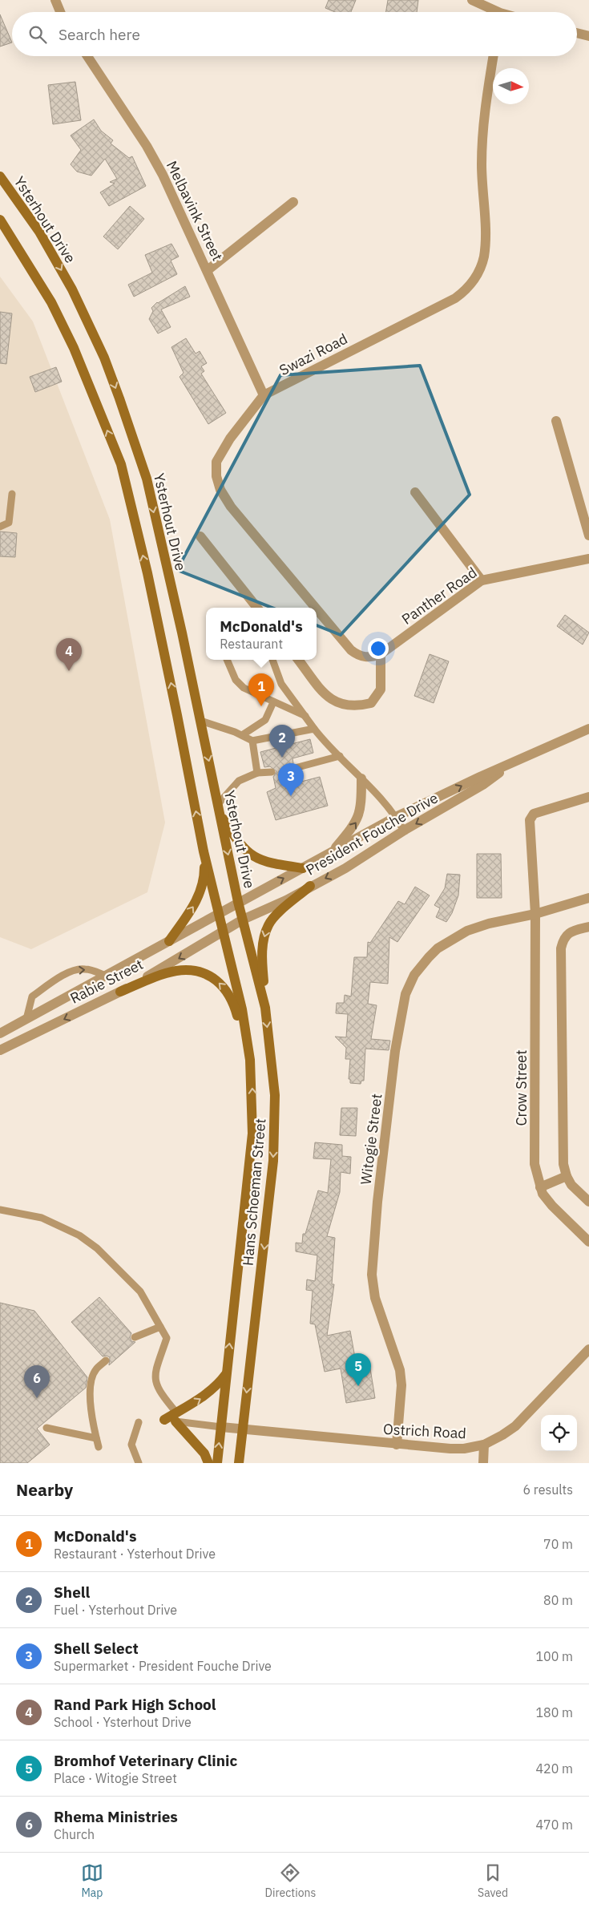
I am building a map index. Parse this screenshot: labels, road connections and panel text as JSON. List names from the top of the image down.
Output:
{
  "streets": {
    "main road": ["Ysterhout Drive", "Hans Schoeman Street"],
    "street": [
      "Melbavink Street",
      "Swazi Road",
      "Panther Road",
      "President Fouche Drive",
      "Rabie Street",
      "Crow Street",
      "Witogie Street",
      "Ostrich Road"
    ]
  },
  "crossings": [
    ["Melbavink Street", "Swazi Road"],
    ["Ysterhout Drive", "President Fouche Drive"],
    ["Ysterhout Drive", "Hans Schoeman Street"],
    ["Swazi Road", "Panther Road"],
    ["President Fouche Drive", "Rabie Street"],
    ["President Fouche Drive", "Hans Schoeman Street"],
    ["Rabie Street", "Hans Schoeman Street"],
    ["Crow Street", "Witogie Street"],
    ["Witogie Street", "Ostrich Road"],
    ["Hans Schoeman Street", "Ostrich Road"]
  ],
  "north": "right",
  "page": {
    "search": "Search here",
    "popup": ["McDonald's", "Restaurant"],
    "pins": [
      "4",
      "1",
      "2",
      "3",
      "5",
      "6"
    ],
    "heading": ["Nearby", "6 results"],
    "list": [
      {
        "mark": "1",
        "name": "McDonald's",
        "note": "Restaurant · Ysterhout Drive",
        "value": "70 m"
      },
      {
        "mark": "2",
        "name": "Shell",
        "note": "Fuel · Ysterhout Drive",
        "value": "80 m"
      },
      {
        "mark": "3",
        "name": "Shell Select",
        "note": "Supermarket · President Fouche Drive",
        "value": "100 m"
      },
      {
        "mark": "4",
        "name": "Rand Park High School",
        "note": "School · Ysterhout Drive",
        "value": "180 m"
      },
      {
        "mark": "5",
        "name": "Bromhof Veterinary Clinic",
        "note": "Place · Witogie Street",
        "value": "420 m"
      },
      {
        "mark": "6",
        "name": "Rhema Ministries",
        "note": "Church",
        "value": "470 m"
      }
    ],
    "nav": ["Map", "Directions", "Saved"]
  }
}
